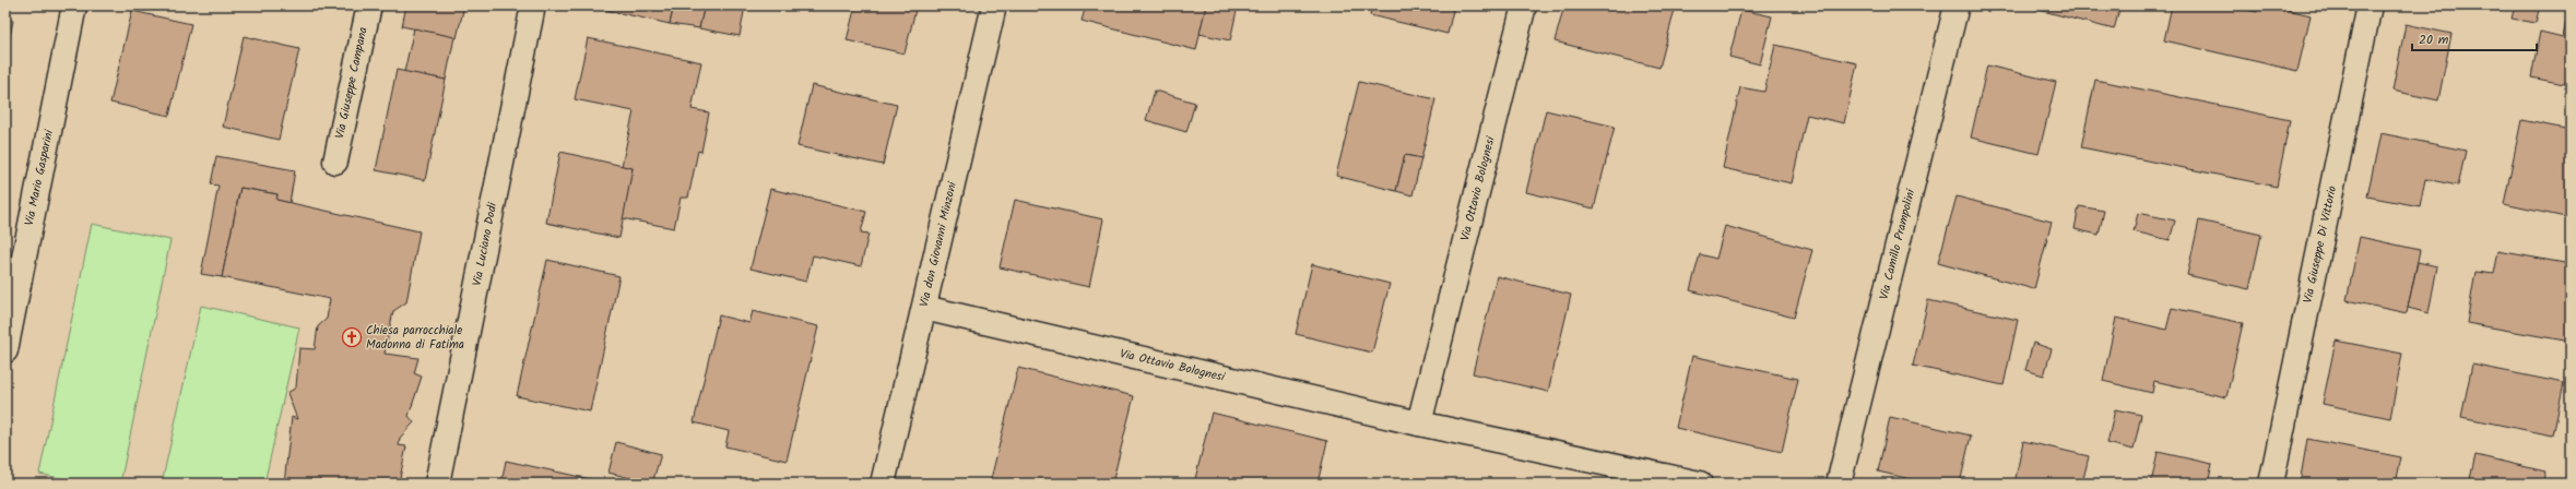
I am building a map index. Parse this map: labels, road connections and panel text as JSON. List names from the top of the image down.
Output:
{
  "streets": {
    "street": [
      "Via Giuseppe Campana",
      "Via Mario Gasparini",
      "Via Ottavio Bolognesi",
      "Via Luciano Dodi",
      "Via don Giovanni Minzoni",
      "Via Camillo Prampolini",
      "Via Giuseppe Di Vittorio"
    ]
  },
  "crossings": [
    ["Via Ottavio Bolognesi", "Via don Giovanni Minzoni"]
  ],
  "places": {
    "church": ["Chiesa parrocchiale Madonna di Fatima"]
  },
  "scale_bar": "20 m"
}
